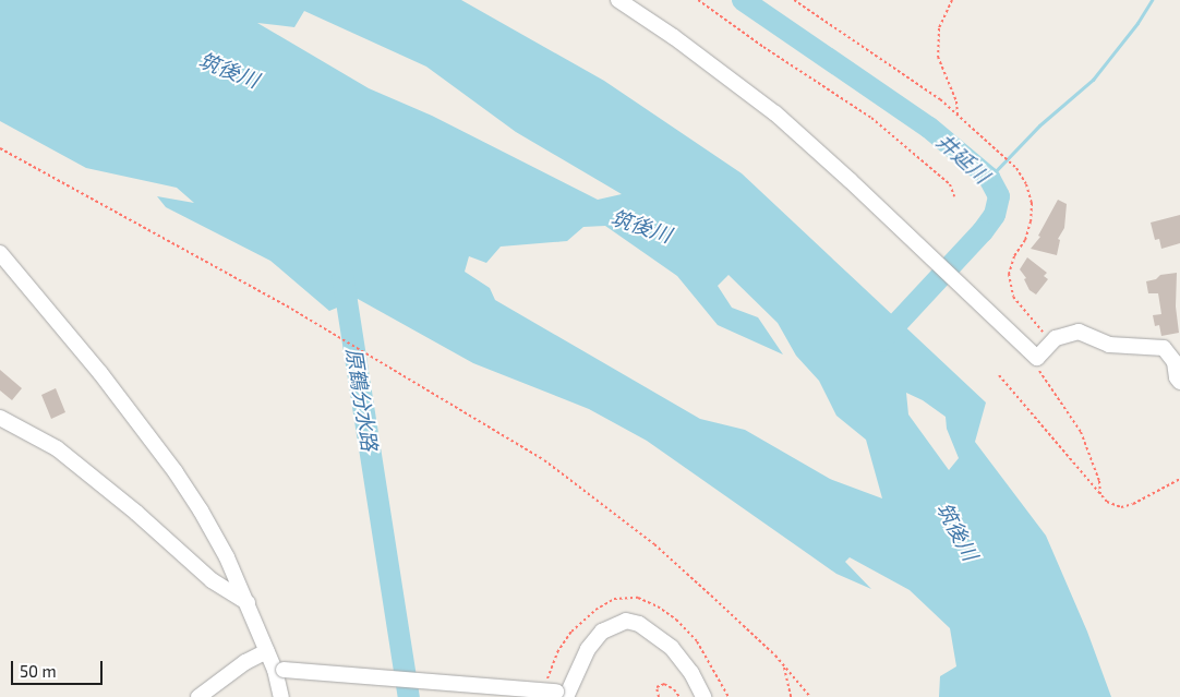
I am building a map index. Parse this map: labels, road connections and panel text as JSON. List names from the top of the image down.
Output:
{
  "water": ["筑後川", "井延川", "原鶴分水路"],
  "scale_bar": "50 m"
}
